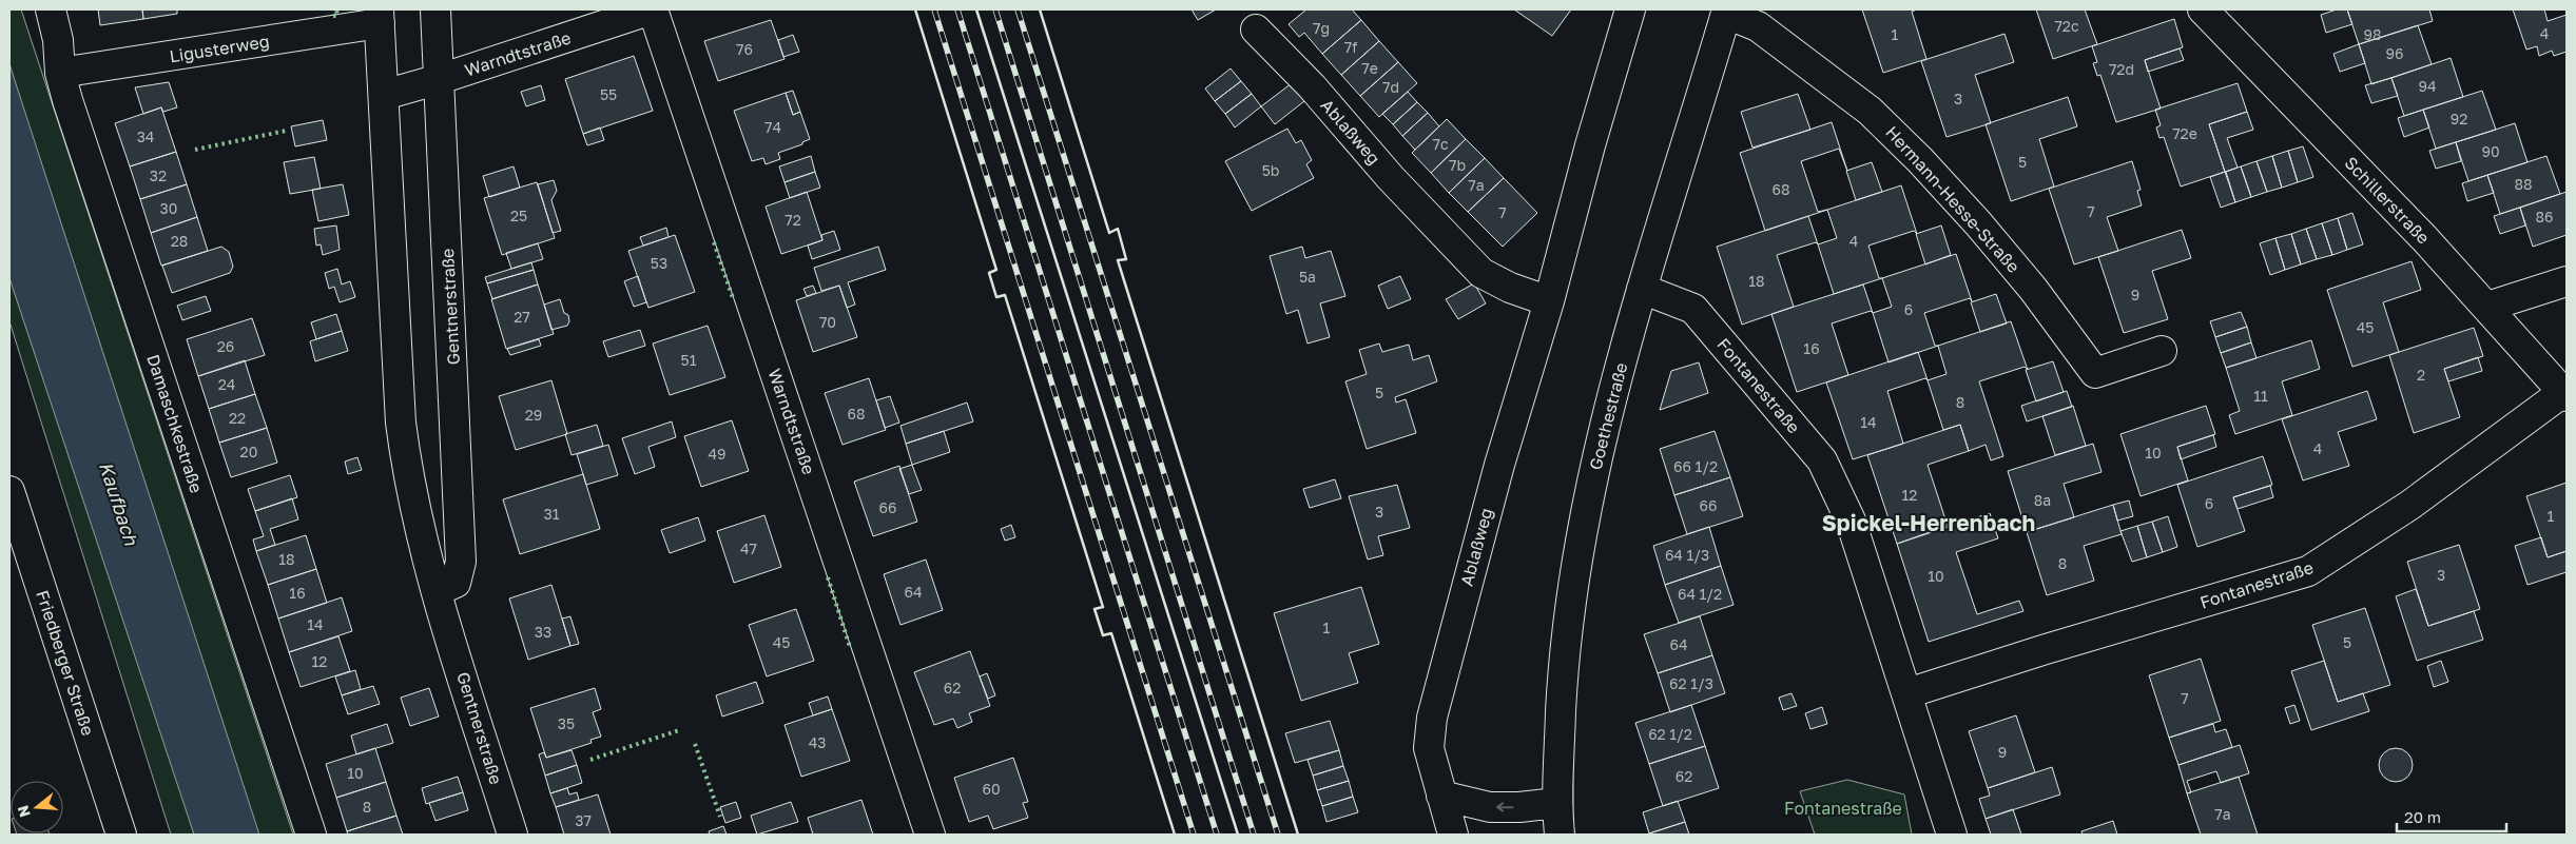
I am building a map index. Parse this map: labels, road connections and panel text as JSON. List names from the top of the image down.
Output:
{
  "streets": {
    "street": [
      "Ligusterweg",
      "Warndtstraße",
      "Ablaßweg",
      "Hermann-Hesse-Straße",
      "Schillerstraße",
      "Gentnerstraße",
      "Fontanestraße",
      "Goethestraße",
      "Damaschkestraße",
      "Friedberger Straße"
    ]
  },
  "crossings": [
    ["Ligusterweg", "Gentnerstraße"],
    ["Ligusterweg", "Damaschkestraße"],
    ["Warndtstraße", "Gentnerstraße"],
    ["Hermann-Hesse-Straße", "Goethestraße"],
    ["Schillerstraße", "Fontanestraße"],
    ["Fontanestraße", "Goethestraße"]
  ],
  "districts": ["Spickel-Herrenbach"],
  "water": ["Kaufbach"],
  "parks": ["Fontanestraße"],
  "house_numbers": [
    "72c",
    "7g",
    "4",
    "1",
    "98",
    "7f",
    "76",
    "96",
    "7e",
    "72d",
    "94",
    "7d",
    "55",
    "3",
    "92",
    "74",
    "72e",
    "34",
    "7c",
    "90",
    "5",
    "7b",
    "5b",
    "32",
    "88",
    "7a",
    "68",
    "30",
    "7",
    "7",
    "25",
    "86",
    "72",
    "28",
    "4",
    "53",
    "5a",
    "18",
    "9",
    "6",
    "27",
    "70",
    "45",
    "26",
    "16",
    "51",
    "2",
    "24",
    "5",
    "11",
    "8",
    "68",
    "29",
    "22",
    "14",
    "4",
    "20",
    "10",
    "49",
    "66 1/2",
    "12",
    "8a",
    "6",
    "66",
    "66",
    "3",
    "31",
    "1",
    "47",
    "64 1/3",
    "18",
    "8",
    "3",
    "10",
    "64",
    "16",
    "64 1/2",
    "14",
    "1",
    "33",
    "45",
    "5",
    "64",
    "12",
    "62 1/3",
    "62",
    "7",
    "35",
    "62 1/2",
    "43",
    "9",
    "10",
    "62",
    "60",
    "8",
    "7a",
    "37"
  ],
  "scale_bar": "20 m",
  "north": "left"
}
